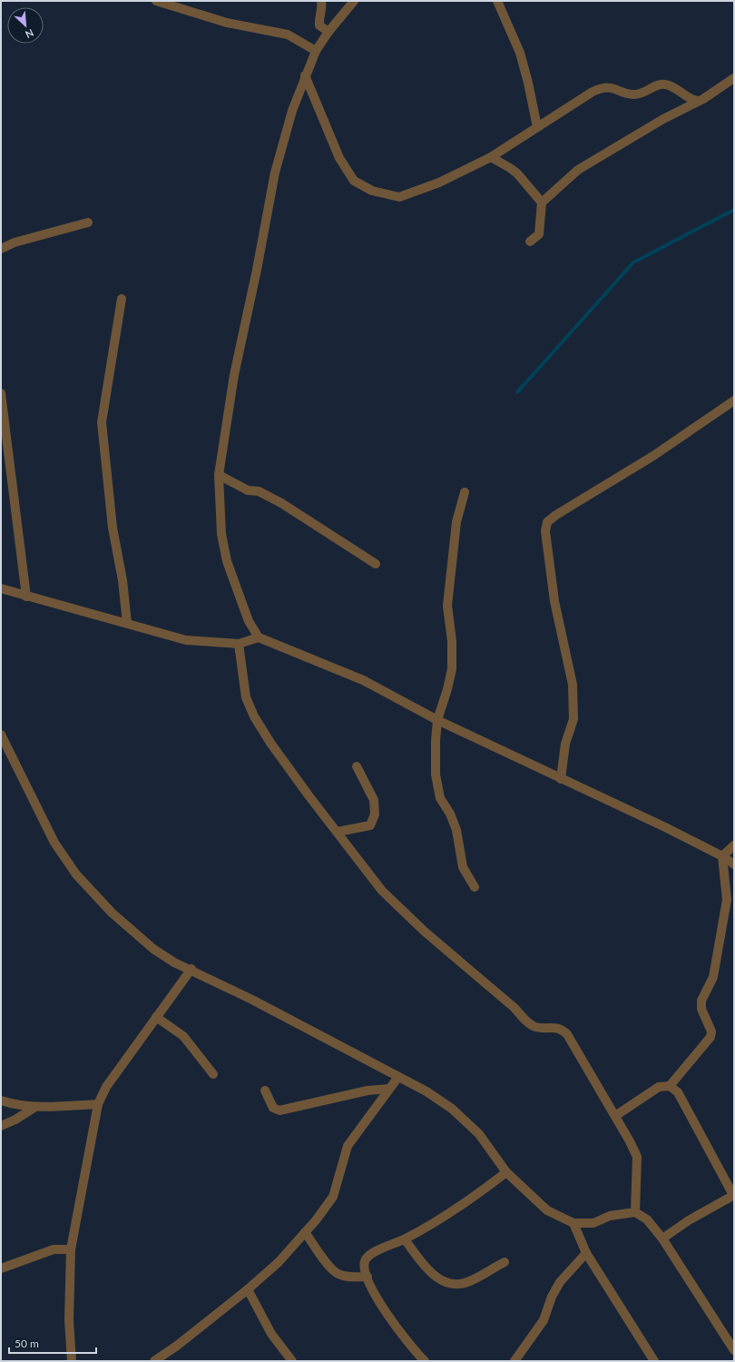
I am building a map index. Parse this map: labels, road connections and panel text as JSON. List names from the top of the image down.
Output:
{
  "scale_bar": "50 m",
  "north": "bottom right"
}
